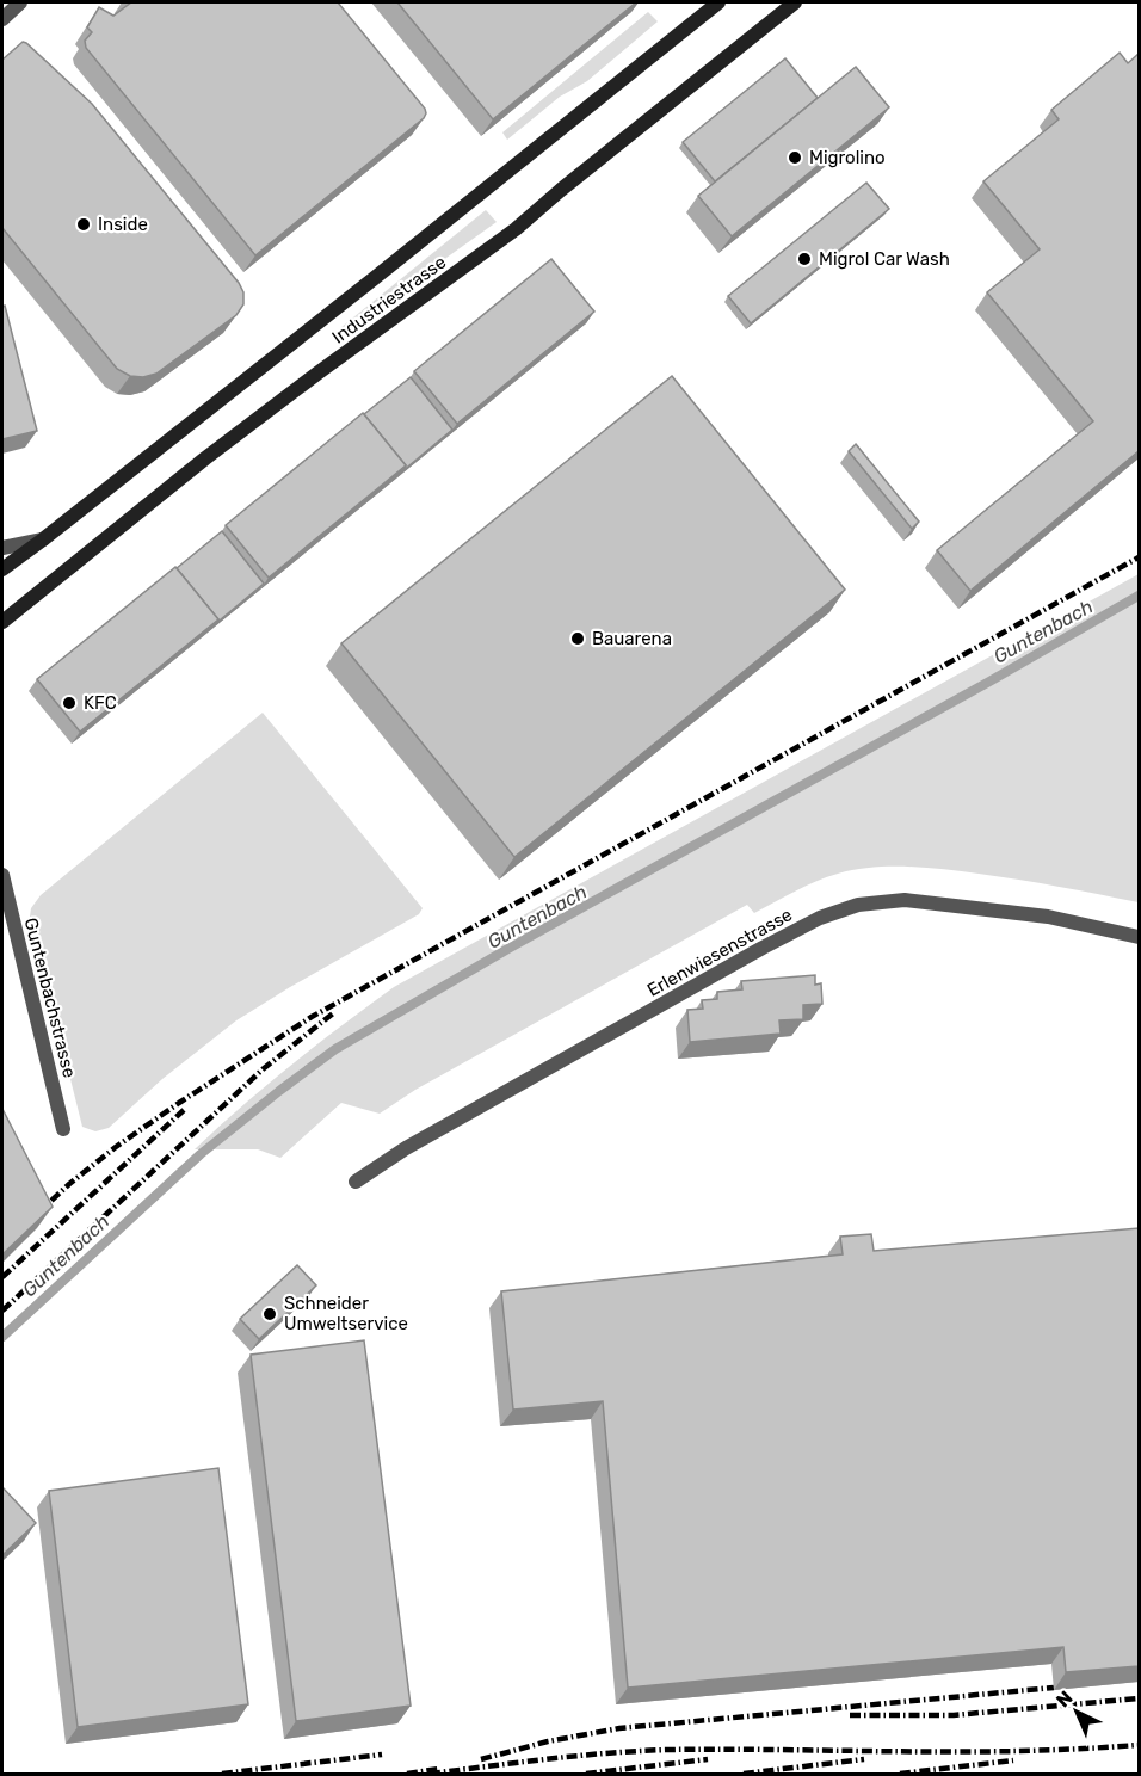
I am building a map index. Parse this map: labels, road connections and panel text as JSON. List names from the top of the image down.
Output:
{
  "streets": {
    "main road": ["Industriestrasse"],
    "street": ["Erlenwiesenstrasse", "Guntenbachstrasse"]
  },
  "water": ["Guntenbach"],
  "places": [
    "Migrolino",
    "Inside",
    "Migrol Car Wash",
    "Bauarena",
    "KFC",
    "Schneider Umweltservice"
  ],
  "north": "top left"
}
